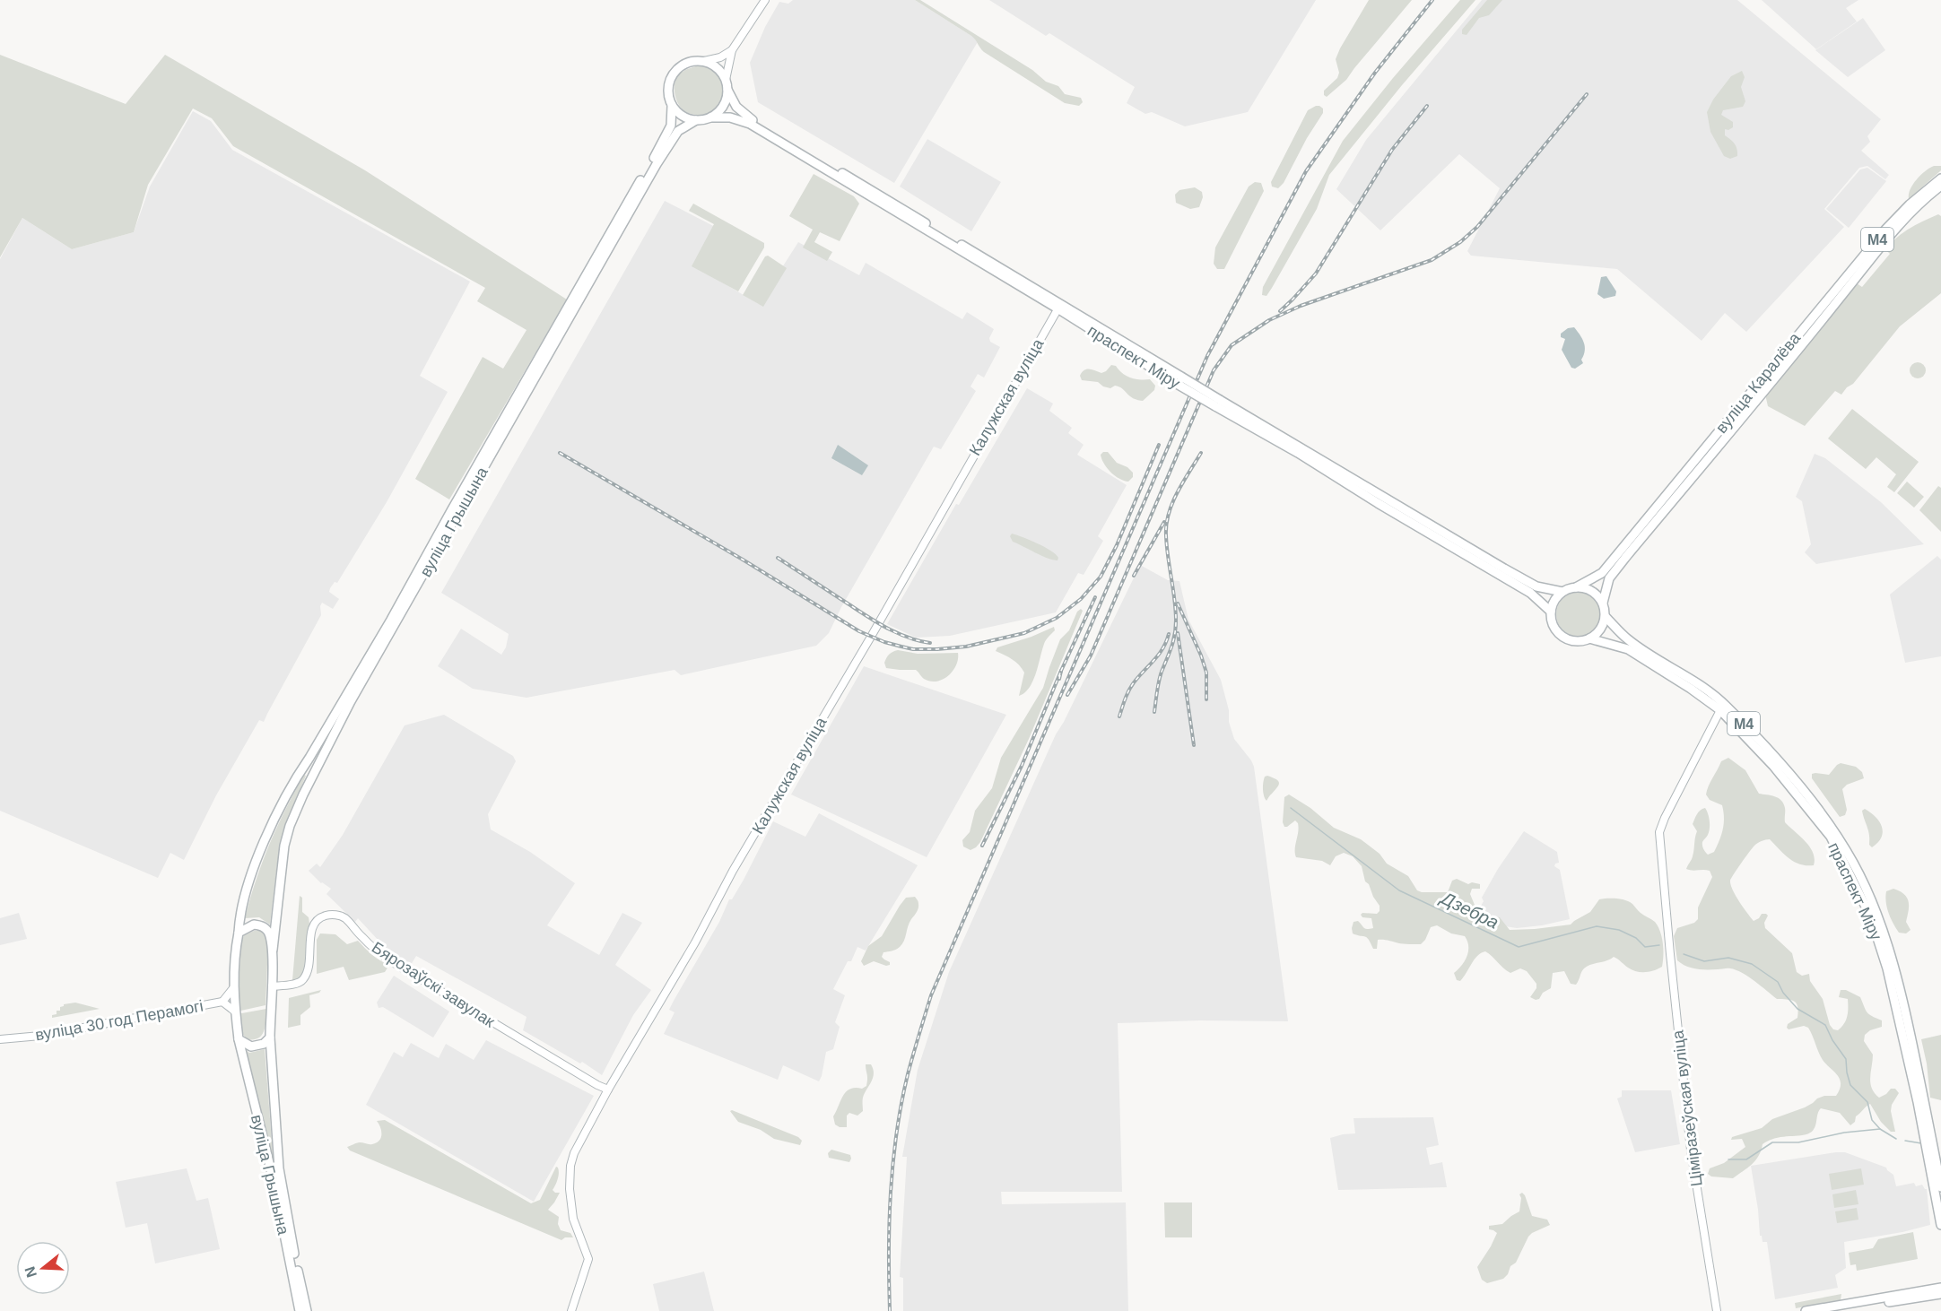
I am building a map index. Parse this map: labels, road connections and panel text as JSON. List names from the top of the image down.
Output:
{
  "streets": {
    "main road": [
      "М4",
      "праспект Міру",
      "вуліца Каралёва",
      "вуліца Грышына"
    ],
    "street": [
      "Калужская вуліца",
      "Бярозаўскі завулак",
      "вуліца 30 год Перамогі",
      "Ціміразеўская вуліца"
    ]
  },
  "crossings": [
    ["праспект Міру", "вуліца Каралёва"],
    ["праспект Міру", "Калужская вуліца"],
    ["праспект Міру", "вуліца Грышына"],
    ["праспект Міру", "Ціміразеўская вуліца"],
    ["Калужская вуліца", "Бярозаўскі завулак"],
    ["вуліца Грышына", "Бярозаўскі завулак"],
    ["вуліца Грышына", "вуліца 30 год Перамогі"]
  ],
  "water": ["Дзебра"],
  "north": "left"
}
